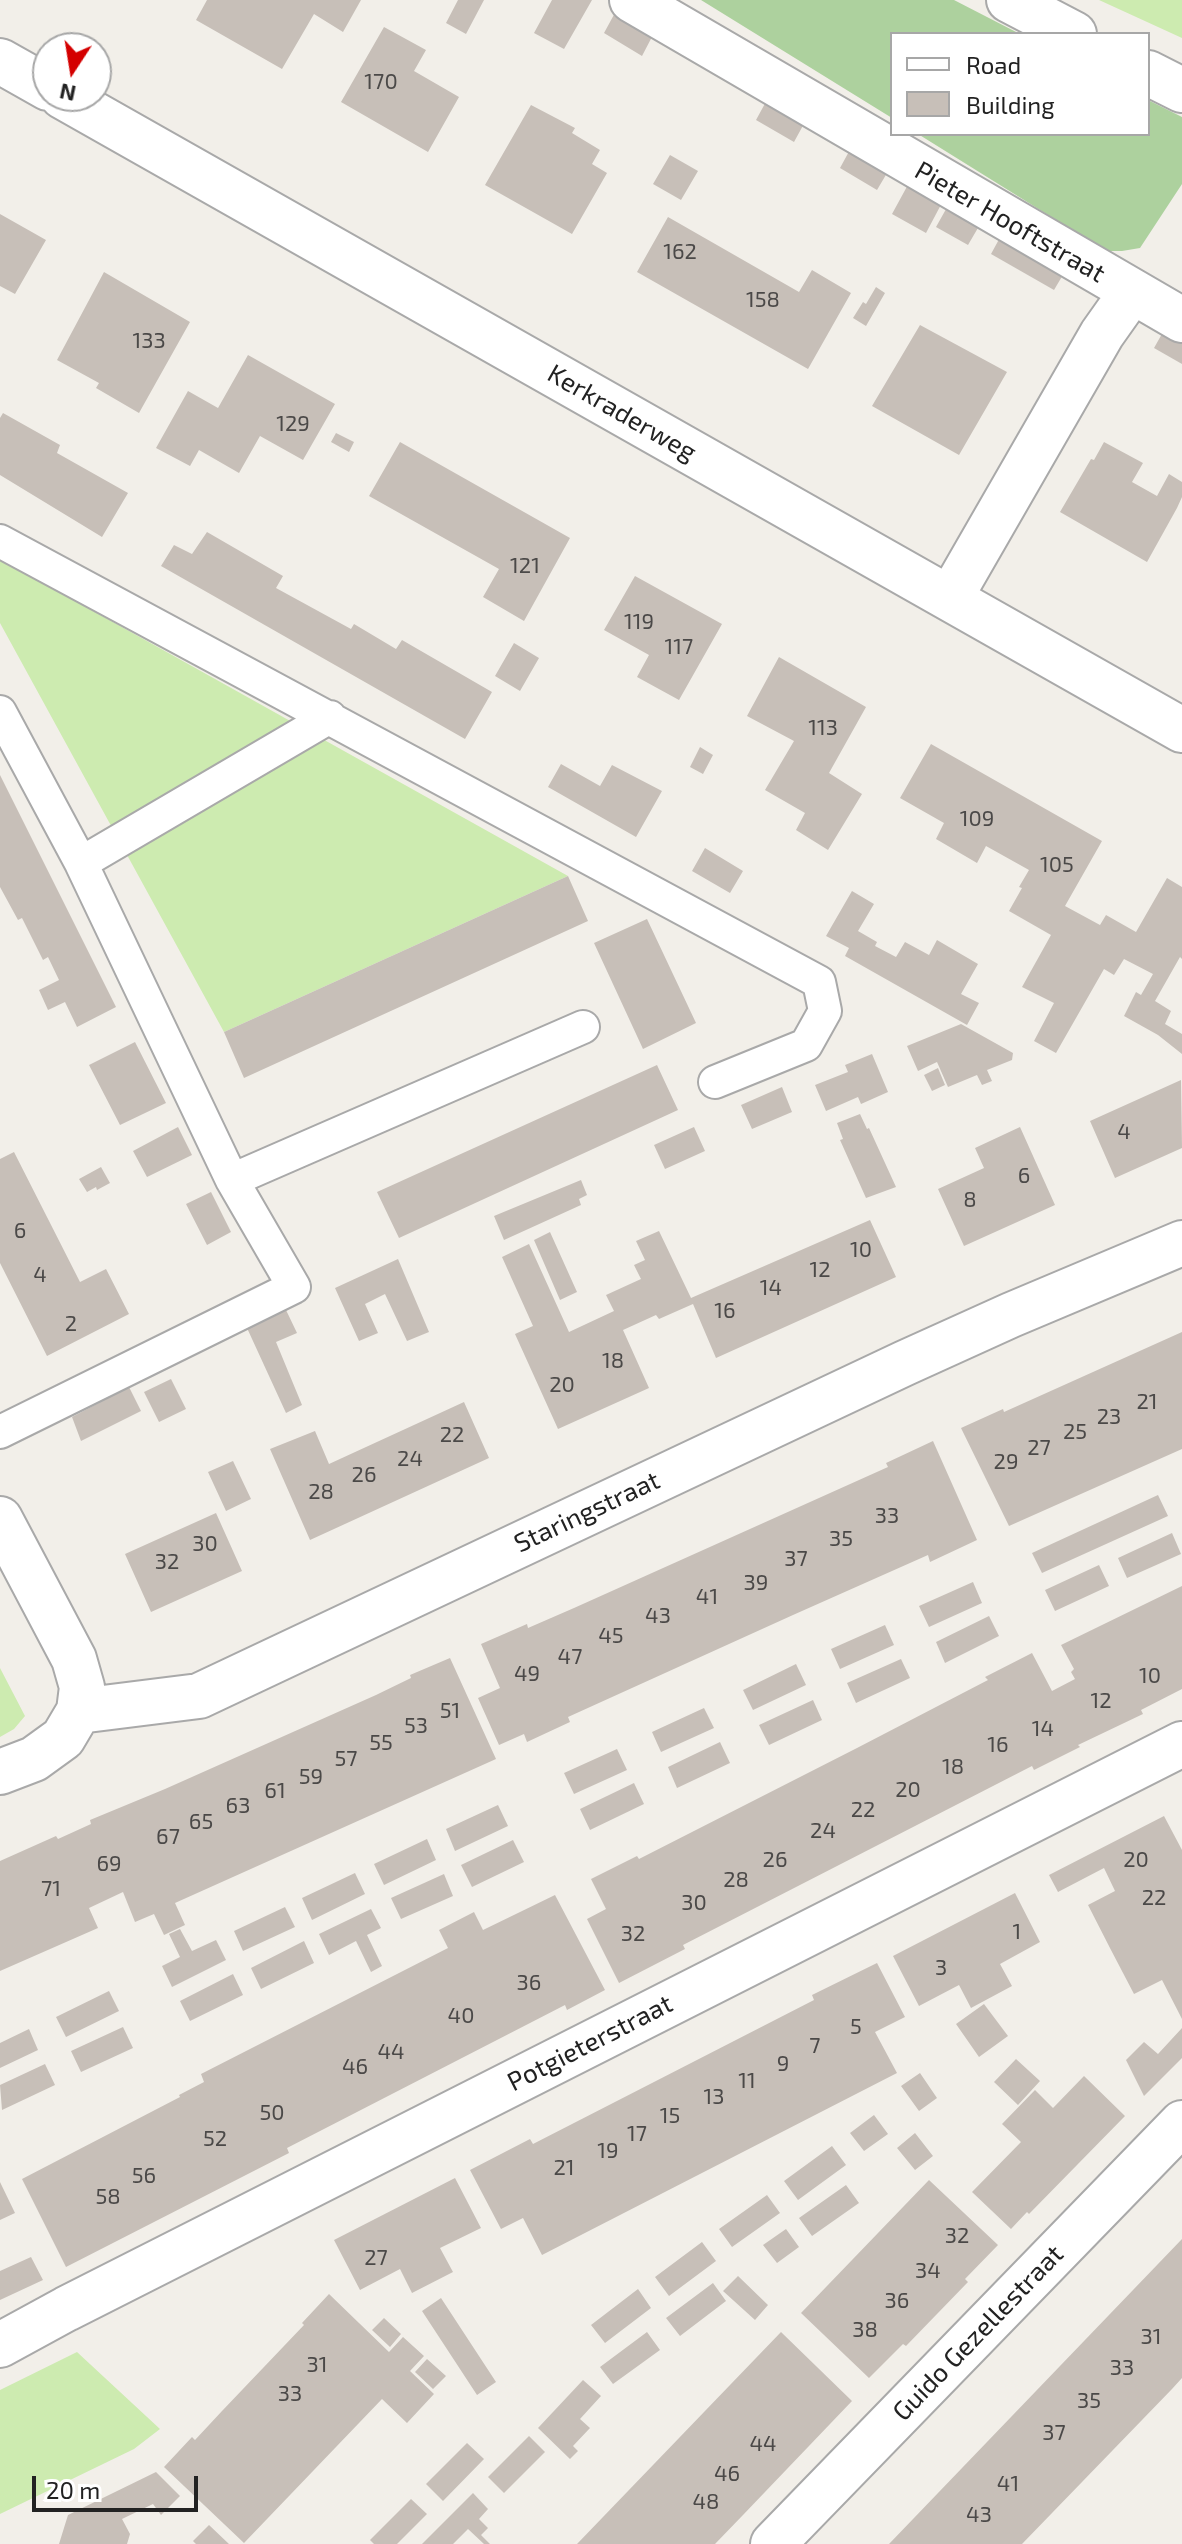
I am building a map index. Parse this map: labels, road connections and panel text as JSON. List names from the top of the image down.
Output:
{
  "streets": {
    "street": [
      "Pieter Hooftstraat",
      "Kerkraderweg",
      "Staringstraat",
      "Potgieterstraat",
      "Guido Gezellestraat"
    ]
  },
  "house_numbers": [
    "170",
    "162",
    "158",
    "133",
    "129",
    "121",
    "119",
    "117",
    "113",
    "109",
    "105",
    "4",
    "6",
    "8",
    "6",
    "10",
    "12",
    "4",
    "14",
    "16",
    "2",
    "18",
    "20",
    "21",
    "23",
    "25",
    "22",
    "27",
    "24",
    "29",
    "26",
    "28",
    "33",
    "35",
    "30",
    "37",
    "32",
    "39",
    "41",
    "43",
    "45",
    "47",
    "49",
    "10",
    "12",
    "51",
    "53",
    "14",
    "55",
    "16",
    "57",
    "18",
    "59",
    "20",
    "61",
    "63",
    "22",
    "65",
    "24",
    "67",
    "26",
    "20",
    "69",
    "28",
    "71",
    "22",
    "30",
    "1",
    "32",
    "3",
    "36",
    "40",
    "5",
    "7",
    "44",
    "9",
    "46",
    "11",
    "13",
    "50",
    "15",
    "17",
    "52",
    "19",
    "21",
    "56",
    "58",
    "32",
    "27",
    "34",
    "36",
    "38",
    "31",
    "31",
    "33",
    "33",
    "35",
    "37",
    "44",
    "46",
    "41",
    "48",
    "43"
  ],
  "legend": ["Road", "Building"],
  "scale_bar": "20 m",
  "north": "bottom"
}
